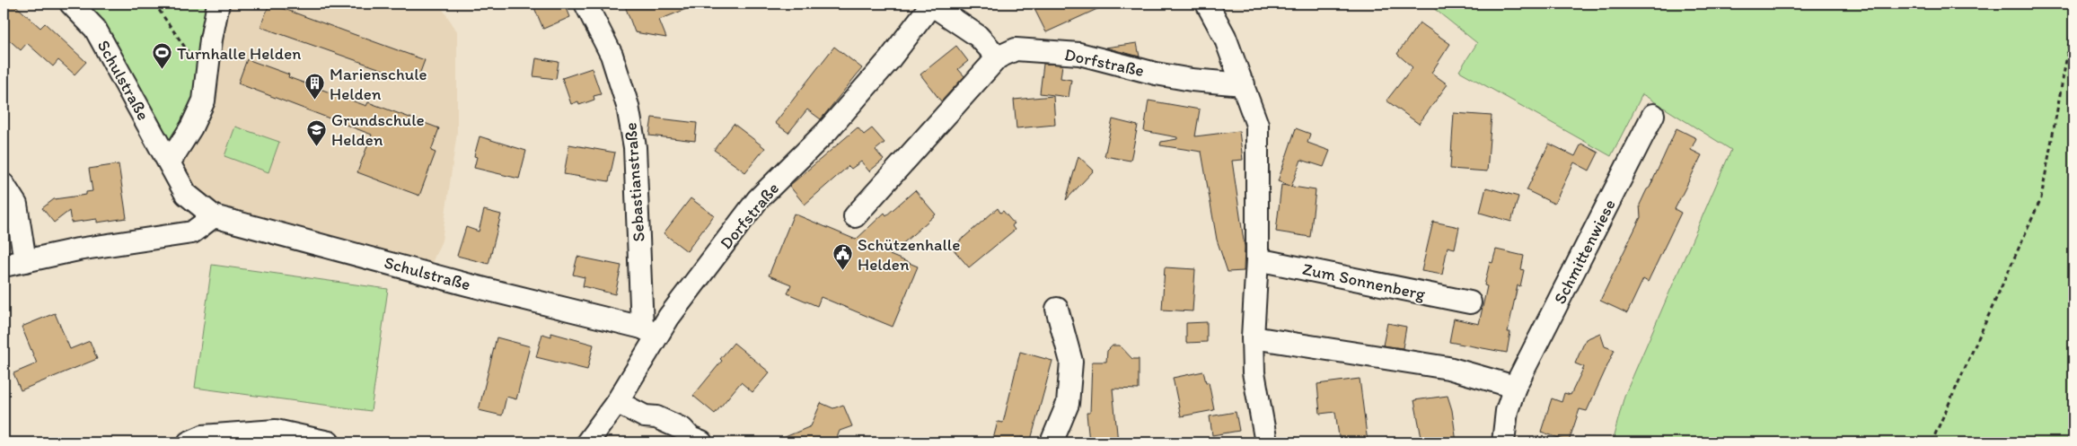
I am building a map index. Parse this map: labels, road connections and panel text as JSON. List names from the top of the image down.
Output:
{
  "streets": {
    "street": [
      "Dorfstraße",
      "Schulstraße",
      "Sebastianstraße",
      "Schmittenwiese",
      "Zum Sonnenberg"
    ]
  },
  "crossings": [
    ["Dorfstraße", "Schulstraße"],
    ["Dorfstraße", "Sebastianstraße"],
    ["Schulstraße", "Sebastianstraße"]
  ],
  "places": {
    "sports": ["Turnhalle Helden"],
    "building": ["Marienschule Helden"],
    "school or university": ["Grundschule Helden"],
    "public building": ["Schützenhalle Helden"]
  }
}
